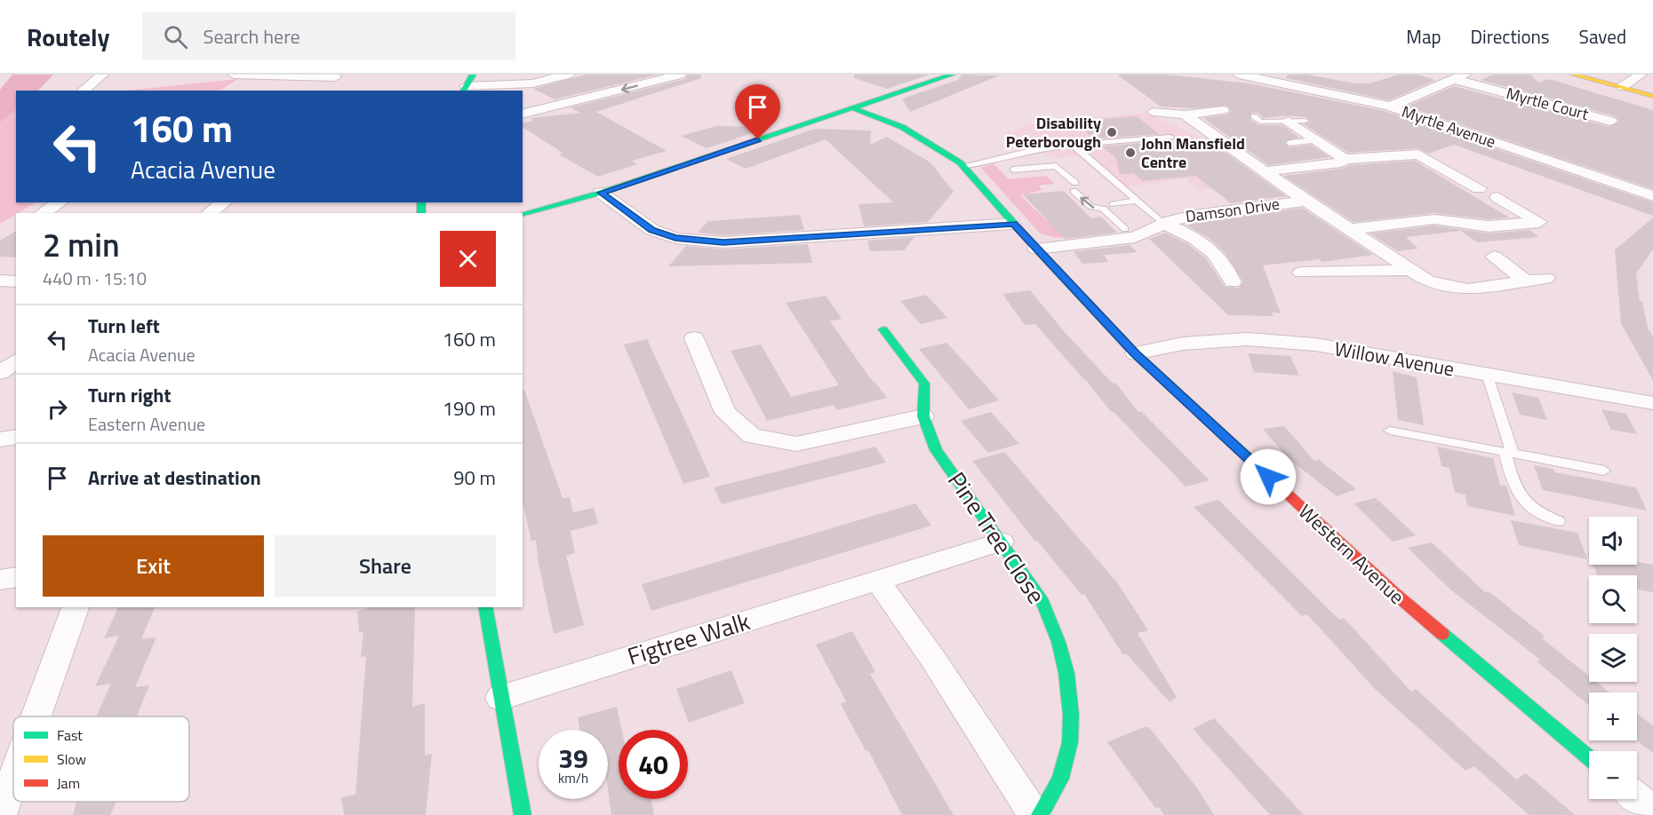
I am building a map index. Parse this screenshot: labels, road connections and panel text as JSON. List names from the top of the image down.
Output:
{
  "streets": {
    "street": [
      "Myrtle Court",
      "Myrtle Avenue",
      "Damson Drive",
      "Willow Avenue",
      "Pine Tree Close",
      "Western Avenue",
      "Figtree Walk"
    ]
  },
  "crossings": [
    ["Damson Drive", "Western Avenue"],
    ["Willow Avenue", "Western Avenue"],
    ["Pine Tree Close", "Figtree Walk"]
  ],
  "places": ["Disability Peterborough", "John Mansfield Centre"],
  "legend": ["Fast", "Slow", "Jam"],
  "page": {
    "header": "Routely",
    "search": "Search here",
    "nav": ["Map", "Directions", "Saved"],
    "turn": ["160 m", "Acacia Avenue"],
    "heading": ["2 min", "440 m · 15:10"],
    "list": [
      {
        "name": "Turn left",
        "note": "Acacia Avenue",
        "value": "160 m"
      },
      {
        "name": "Turn right",
        "note": "Eastern Avenue",
        "value": "190 m"
      },
      {
        "name": "Arrive at destination",
        "value": "90 m"
      }
    ],
    "map_buttons": ["+", "−"],
    "buttons": ["Exit", "Share"],
    "speed": "39 km/h",
    "limit": "40"
  }
}
